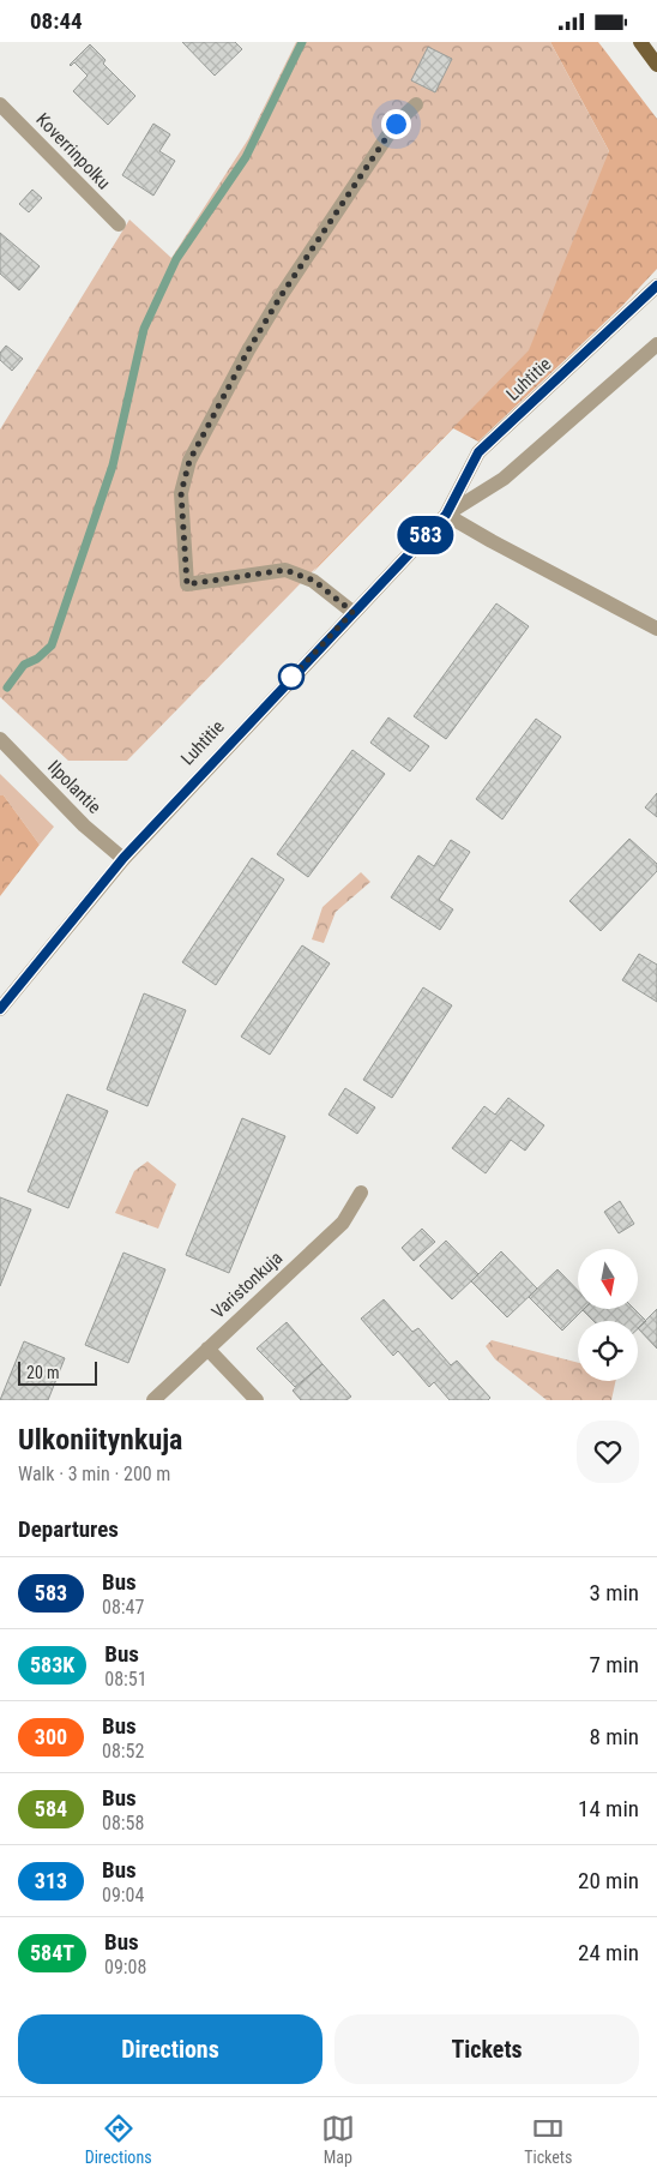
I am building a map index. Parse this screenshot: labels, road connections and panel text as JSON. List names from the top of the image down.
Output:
{
  "streets": {
    "street": [
      "Koverrinpolku",
      "Luhtitie",
      "Ilpolantie",
      "Varistonkuja"
    ]
  },
  "crossings": [
    ["Luhtitie", "Ilpolantie"]
  ],
  "lines": ["bus line 583"],
  "scale_bar": "20 m",
  "north": "bottom",
  "page": {
    "status": "08:44",
    "on_map": "583",
    "scale": "20 m",
    "heading": [
      ["Ulkoniitynkuja", "Walk · 3 min · 200 m"],
      "Departures"
    ],
    "list": [
      {
        "mark": "583",
        "name": "Bus",
        "note": "08:47",
        "value": "3 min"
      },
      {
        "mark": "583K",
        "name": "Bus",
        "note": "08:51",
        "value": "7 min"
      },
      {
        "mark": "300",
        "name": "Bus",
        "note": "08:52",
        "value": "8 min"
      },
      {
        "mark": "584",
        "name": "Bus",
        "note": "08:58",
        "value": "14 min"
      },
      {
        "mark": "313",
        "name": "Bus",
        "note": "09:04",
        "value": "20 min"
      },
      {
        "mark": "584T",
        "name": "Bus",
        "note": "09:08",
        "value": "24 min"
      }
    ],
    "buttons": ["Directions", "Tickets"],
    "tabs": ["Directions", "Map", "Tickets"]
  }
}
